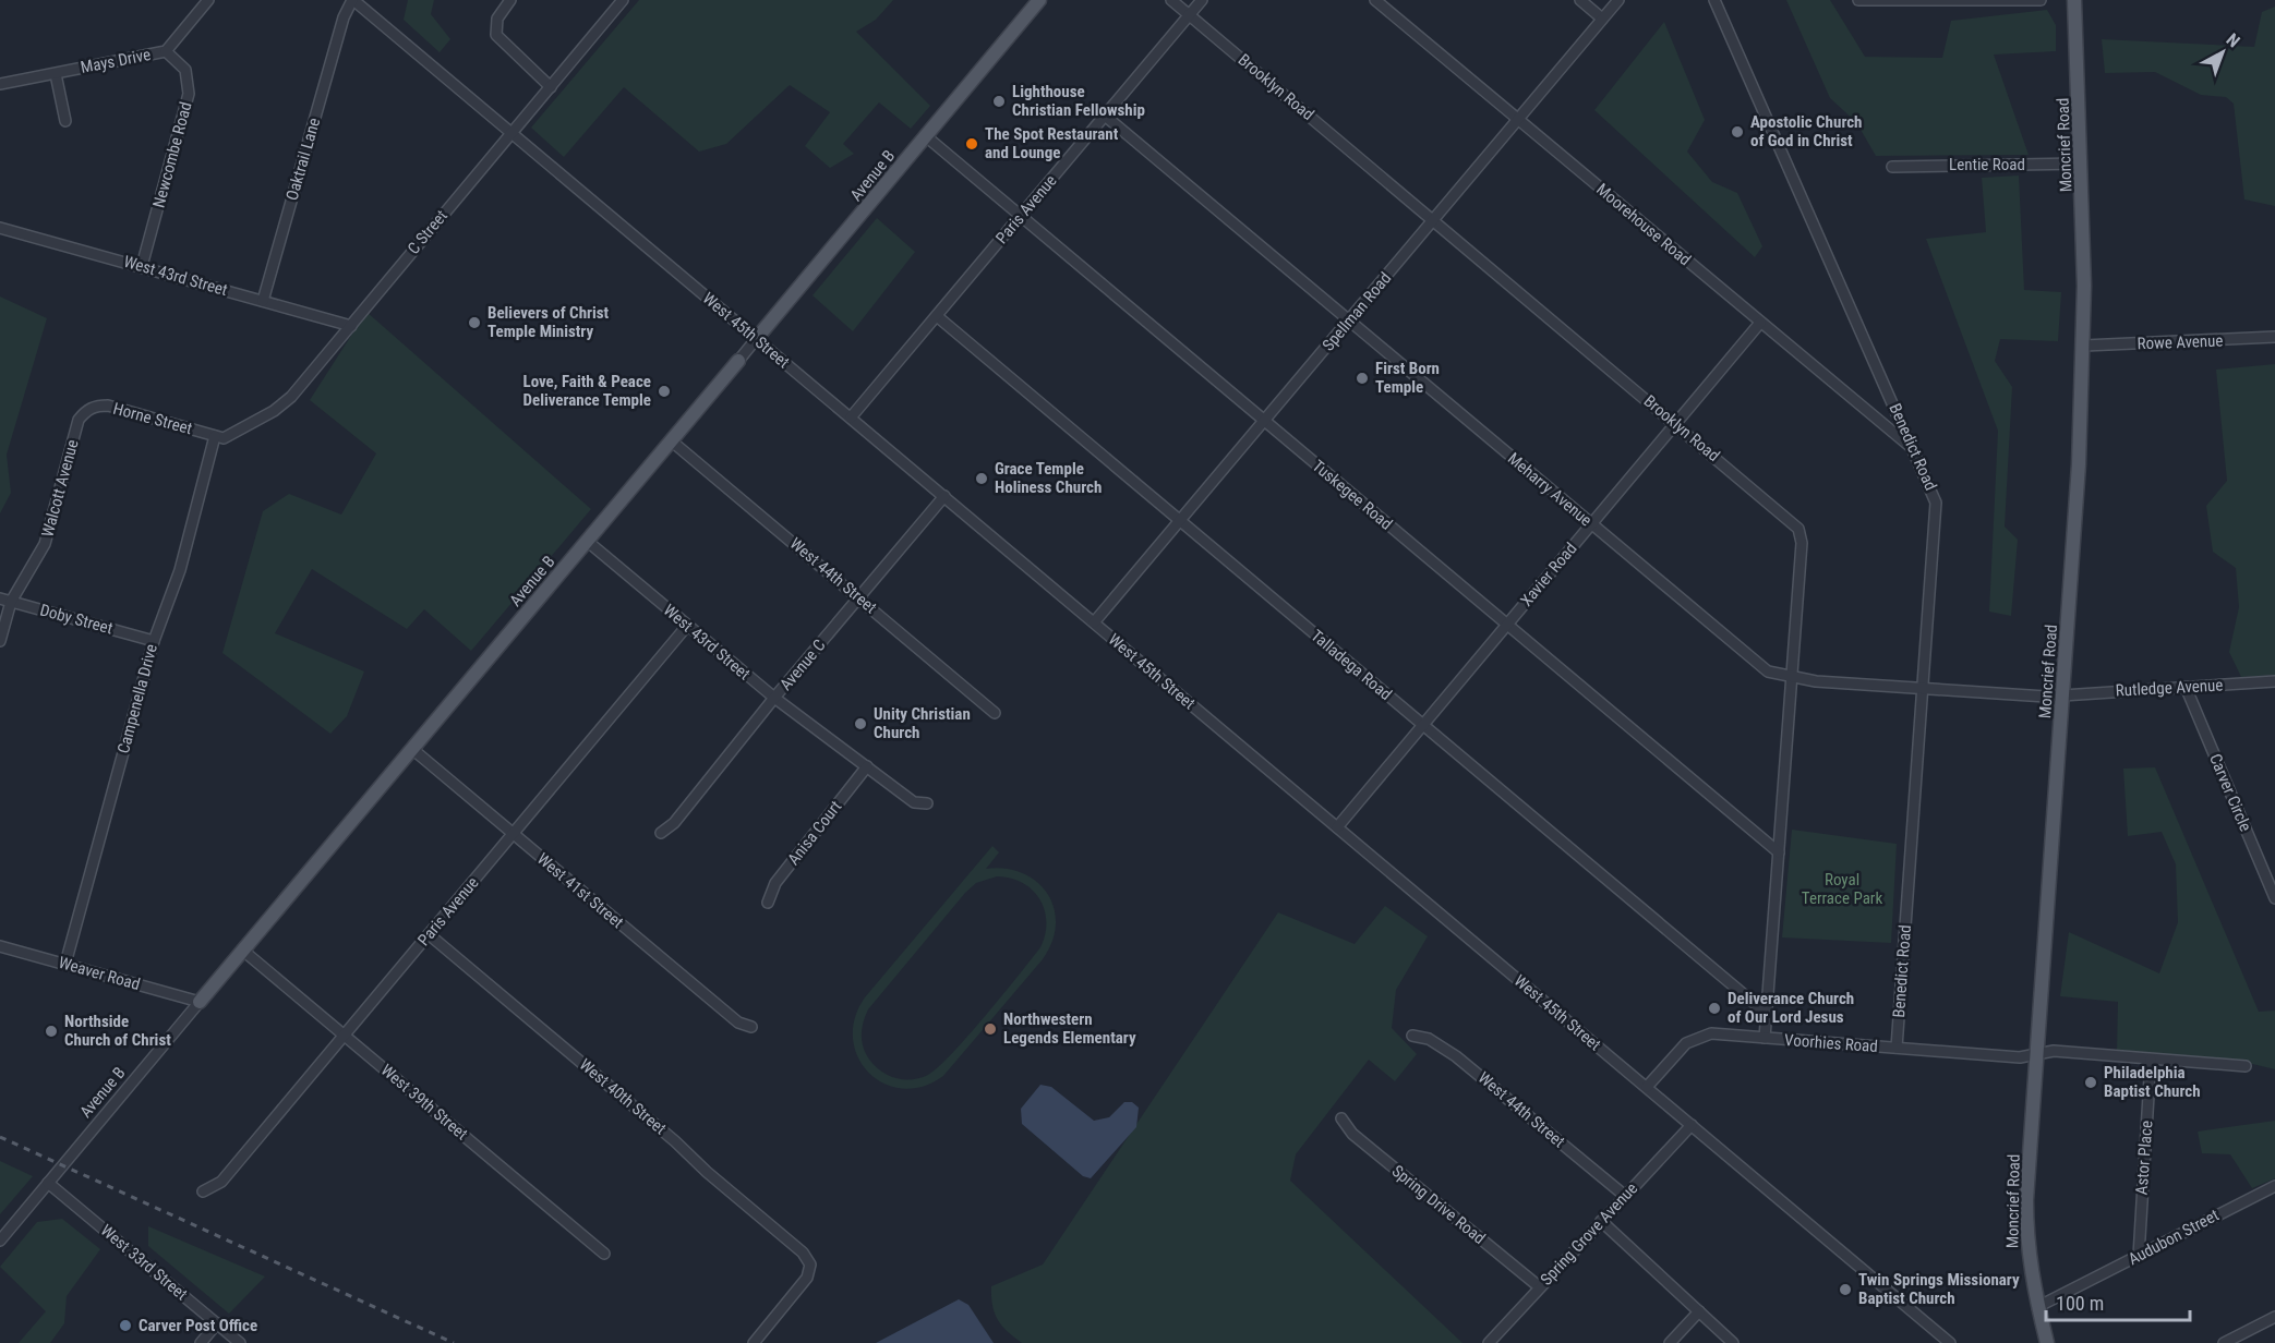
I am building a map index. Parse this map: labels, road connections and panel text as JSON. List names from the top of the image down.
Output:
{
  "streets": {
    "main road": ["Moncrief Road", "Avenue B"],
    "street": [
      "Mays Drive",
      "Brooklyn Road",
      "Newcombe Road",
      "Oaktrail Lane",
      "Lentie Road",
      "Paris Avenue",
      "Moorehouse Road",
      "C Street",
      "West 43rd Street",
      "Spellman Road",
      "West 45th Street",
      "Rowe Avenue",
      "Horne Street",
      "Benedict Road",
      "Walcott Avenue",
      "Meharry Avenue",
      "Tuskegee Road",
      "Xavier Road",
      "West 44th Street",
      "Doby Street",
      "Avenue C",
      "Talladega Road",
      "Rutledge Avenue",
      "Campenella Drive",
      "Carver Circle",
      "Anisa Court",
      "West 41st Street",
      "Weaver Road",
      "Voorhies Road",
      "West 40th Street",
      "West 39th Street",
      "Astor Place",
      "Spring Drive Road",
      "Spring Grove Avenue",
      "Audubon Street",
      "West 33rd Street"
    ]
  },
  "crossings": [
    ["Mays Drive", "Newcombe Road"],
    ["Brooklyn Road", "Paris Avenue"],
    ["Brooklyn Road", "Spellman Road"],
    ["Brooklyn Road", "Meharry Avenue"],
    ["Brooklyn Road", "Tuskegee Road"],
    ["Brooklyn Road", "Xavier Road"],
    ["Brooklyn Road", "Talladega Road"],
    ["Brooklyn Road", "Voorhies Road"],
    ["Moncrief Road", "Lentie Road"],
    ["Moncrief Road", "Rowe Avenue"],
    ["Moncrief Road", "Meharry Avenue"],
    ["Moncrief Road", "Rutledge Avenue"],
    ["Moncrief Road", "Voorhies Road"],
    ["Moncrief Road", "Audubon Street"],
    ["Newcombe Road", "West 43rd Street"],
    ["Oaktrail Lane", "West 43rd Street"],
    ["Oaktrail Lane", "West 45th Street"],
    ["Avenue B", "West 43rd Street"],
    ["Avenue B", "West 45th Street"],
    ["Avenue B", "Tuskegee Road"],
    ["Avenue B", "West 44th Street"],
    ["Avenue B", "West 41st Street"],
    ["Avenue B", "Weaver Road"],
    ["Avenue B", "West 39th Street"],
    ["Avenue B", "West 33rd Street"],
    ["Paris Avenue", "West 43rd Street"],
    ["Paris Avenue", "West 45th Street"],
    ["Paris Avenue", "Meharry Avenue"],
    ["Paris Avenue", "Tuskegee Road"],
    ["Paris Avenue", "Talladega Road"],
    ["Paris Avenue", "West 41st Street"],
    ["Paris Avenue", "West 40th Street"],
    ["Paris Avenue", "West 39th Street"],
    ["Moorehouse Road", "Spellman Road"],
    ["Moorehouse Road", "Benedict Road"],
    ["Moorehouse Road", "Xavier Road"],
    ["C Street", "West 43rd Street"],
    ["C Street", "West 45th Street"],
    ["C Street", "Horne Street"],
    ["C Street", "Campenella Drive"],
    ["West 43rd Street", "Avenue C"],
    ["West 43rd Street", "Anisa Court"],
    ["Spellman Road", "West 45th Street"],
    ["Spellman Road", "Meharry Avenue"],
    ["Spellman Road", "Tuskegee Road"],
    ["Spellman Road", "Talladega Road"],
    ["West 45th Street", "Xavier Road"],
    ["West 45th Street", "Avenue C"],
    ["West 45th Street", "Voorhies Road"],
    ["West 45th Street", "Spring Grove Avenue"],
    ["Horne Street", "Walcott Avenue"],
    ["Horne Street", "Campenella Drive"],
    ["Benedict Road", "Meharry Avenue"],
    ["Benedict Road", "Voorhies Road"],
    ["Walcott Avenue", "Doby Street"],
    ["Meharry Avenue", "Xavier Road"],
    ["Meharry Avenue", "Rutledge Avenue"],
    ["Tuskegee Road", "Xavier Road"],
    ["Xavier Road", "Talladega Road"],
    ["West 44th Street", "Avenue C"],
    ["West 44th Street", "Spring Grove Avenue"],
    ["Doby Street", "Campenella Drive"],
    ["Rutledge Avenue", "Carver Circle"],
    ["Campenella Drive", "Weaver Road"],
    ["Voorhies Road", "Astor Place"],
    ["Astor Place", "Audubon Street"],
    ["Spring Drive Road", "Spring Grove Avenue"]
  ],
  "parks": ["Royal Terrace Park"],
  "places": [
    "Lighthouse Christian Fellowship",
    "Apostolic Church of God in Christ",
    "The Spot Restaurant and Lounge",
    "Believers of Christ Temple Ministry",
    "First Born Temple",
    "Love, Faith & Peace Deliverance Temple",
    "Grace Temple Holiness Church",
    "Unity Christian Church",
    "Deliverance Church of Our Lord Jesus",
    "Northwestern Legends Elementary",
    "Northside Church of Christ",
    "Philadelphia Baptist Church",
    "Twin Springs Missionary Baptist Church",
    "Carver Post Office"
  ],
  "scale_bar": "100 m",
  "north": "top right"
}
